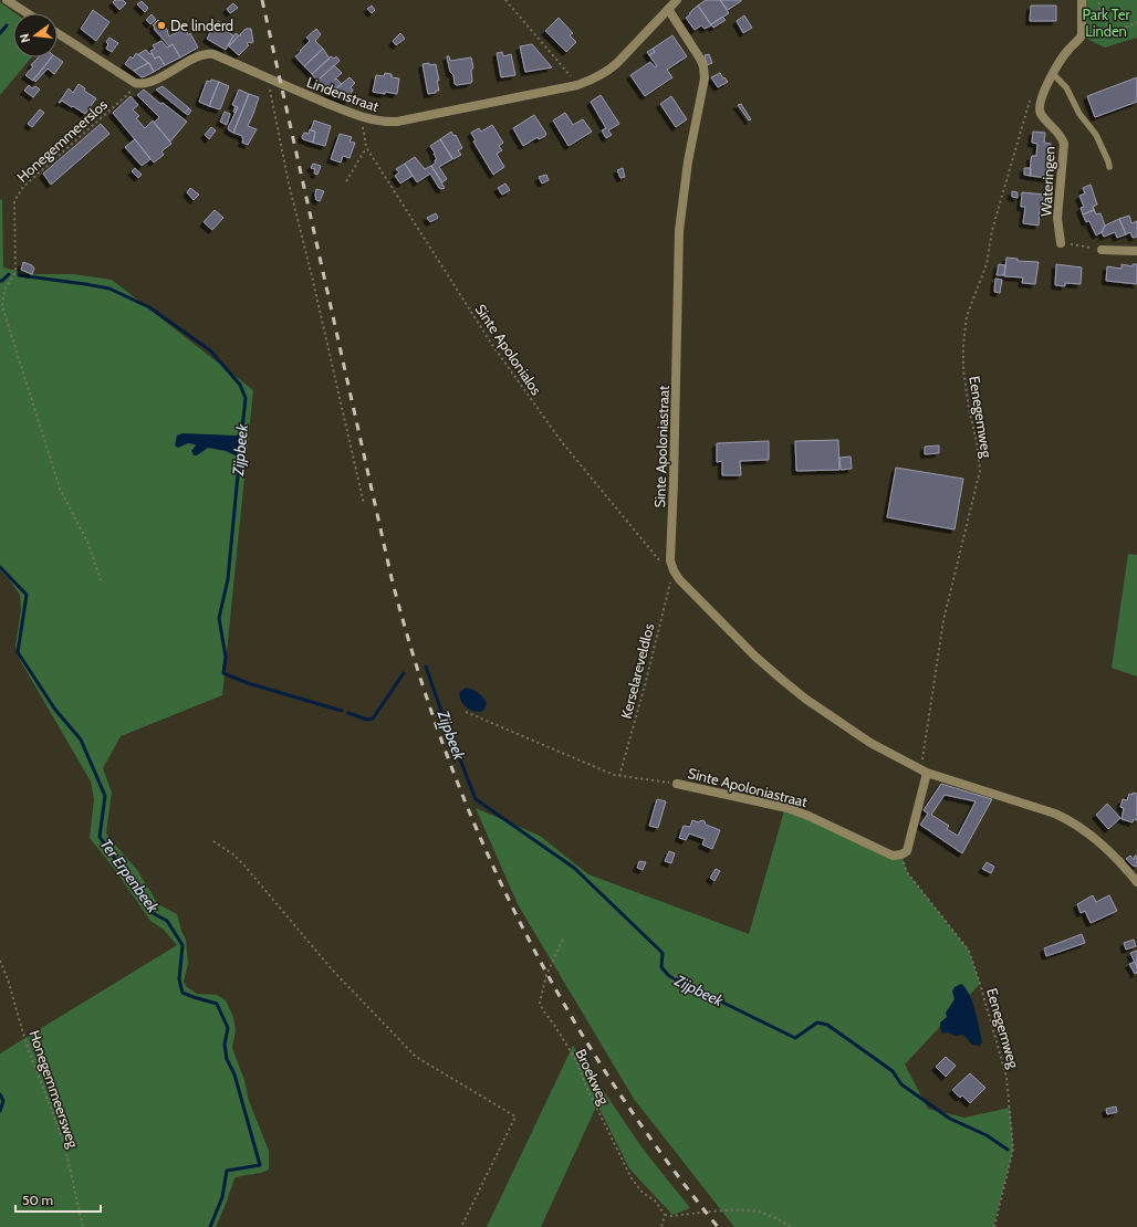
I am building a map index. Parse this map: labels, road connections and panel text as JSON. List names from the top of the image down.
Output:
{
  "streets": {
    "street": ["Lindenstraat", "Wateringen", "Sinte Apoloniastraat"],
    "path": [
      "Honegemmeerslos",
      "Sinte Apolonialos",
      "Eenegemweg",
      "Kerselareveldlos",
      "Broekweg",
      "Honegemmeersweg"
    ]
  },
  "crossings": [
    ["Lindenstraat", "Honegemmeerslos"],
    ["Lindenstraat", "Sinte Apolonialos"],
    ["Lindenstraat", "Sinte Apoloniastraat"],
    ["Sinte Apolonialos", "Sinte Apoloniastraat"],
    ["Sinte Apolonialos", "Kerselareveldlos"],
    ["Eenegemweg", "Sinte Apoloniastraat"],
    ["Sinte Apoloniastraat", "Kerselareveldlos"]
  ],
  "water": ["Zijpbeek", "Ter Erpenbeek"],
  "parks": ["Park Ter Linden"],
  "places": ["De linderd"],
  "scale_bar": "50 m",
  "north": "left"
}
